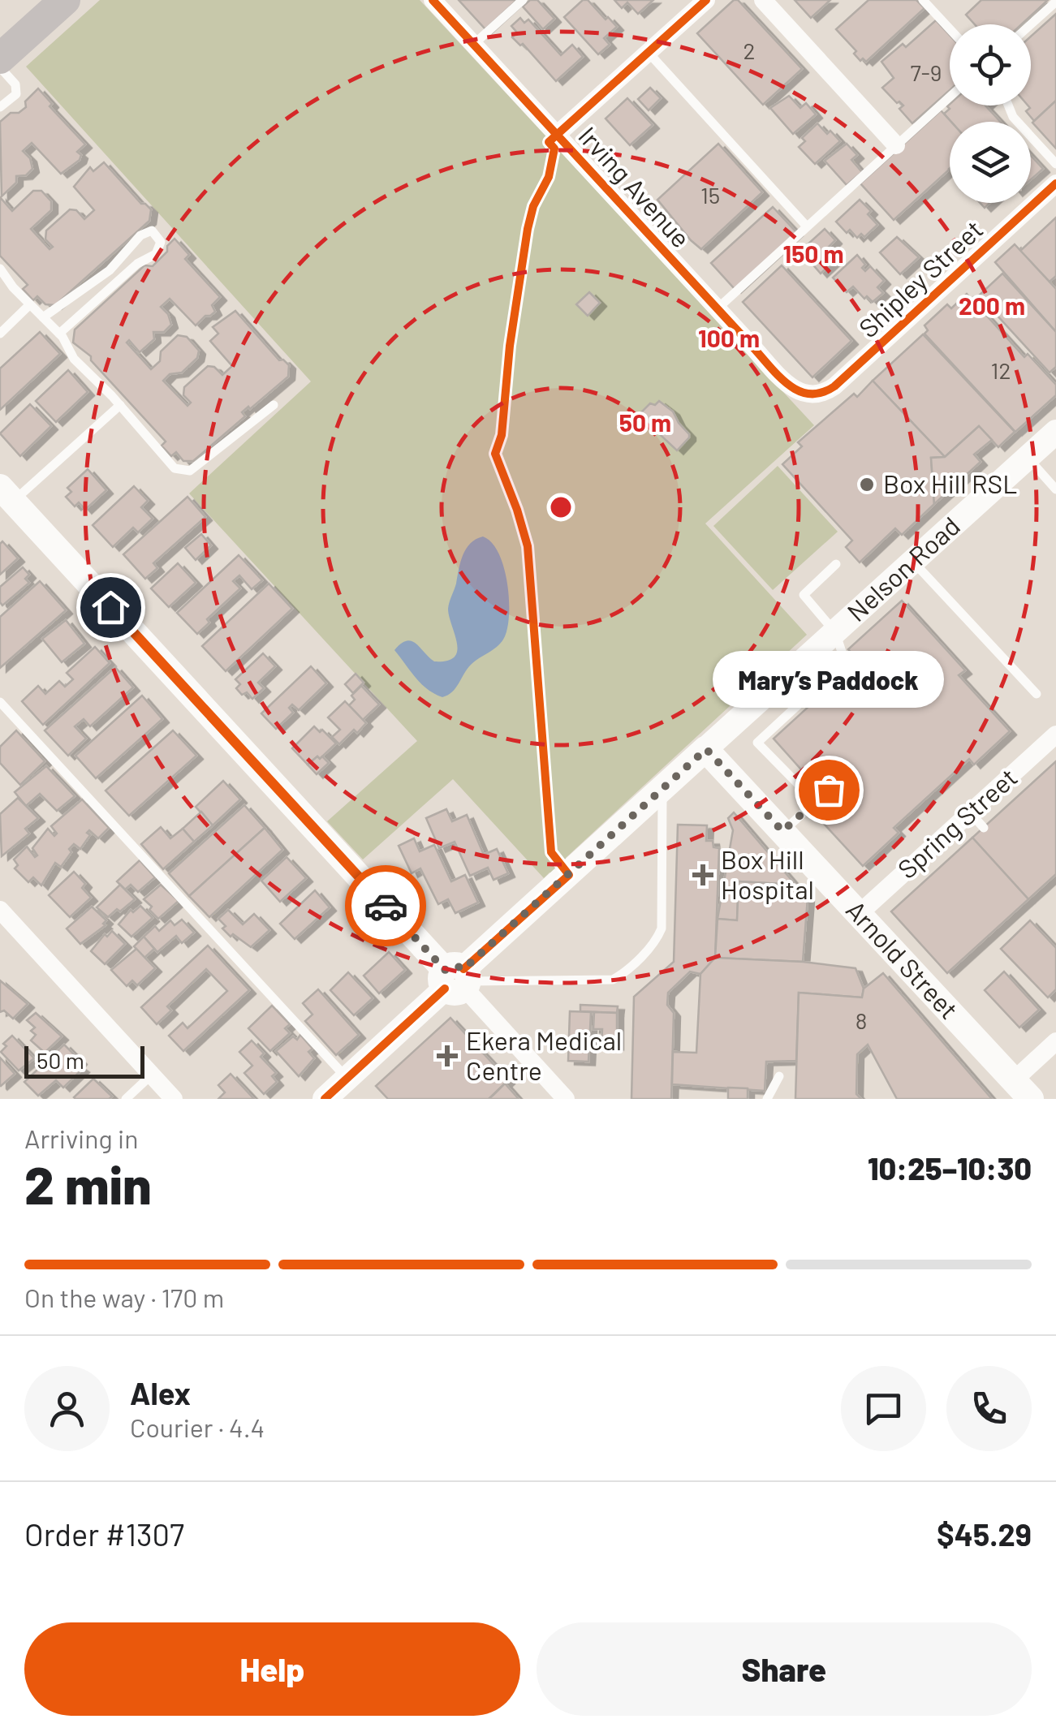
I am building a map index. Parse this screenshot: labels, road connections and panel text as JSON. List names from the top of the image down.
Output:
{
  "streets": {
    "main road": ["Nelson Road", "Arnold Street"],
    "street": ["Irving Avenue", "Shipley Street", "Spring Street"]
  },
  "crossings": [
    ["Irving Avenue", "Shipley Street"],
    ["Nelson Road", "Arnold Street"],
    ["Spring Street", "Arnold Street"]
  ],
  "places": {
    "other": ["Box Hill RSL", "Mary’s Paddock"],
    "health": ["Box Hill Hospital", "Ekera Medical Centre"]
  },
  "house_numbers": [
    "2",
    "7-9",
    "15",
    "12",
    "8"
  ],
  "scale_bar": "50 m",
  "page": {
    "bubble": "Mary’s Paddock",
    "scale": "50 m",
    "heading": ["2 min", "Arriving in", "10:25–10:30"],
    "panel": [
      "Alex",
      "Courier · 4.4",
      "Order #1307",
      "$45.29"
    ],
    "bar": "On the way · 170 m",
    "buttons": ["Help", "Share"]
  },
  "rings": [
    "150 m",
    "200 m",
    "100 m",
    "50 m"
  ]
}
